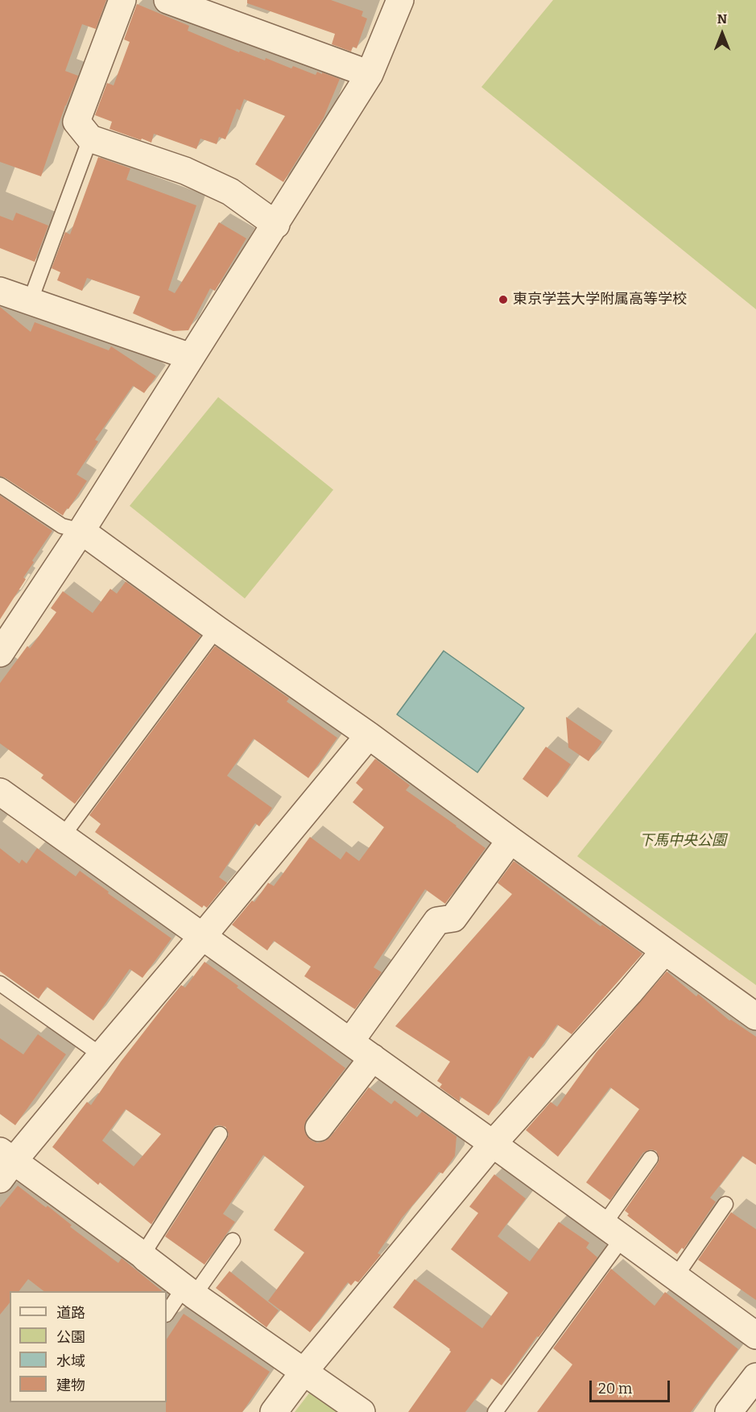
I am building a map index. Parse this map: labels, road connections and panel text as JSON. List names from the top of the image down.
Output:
{
  "parks": ["下馬中央公園"],
  "places": ["東京学芸大学附属高等学校"],
  "legend": [
    "道路",
    "公園",
    "水域",
    "建物"
  ],
  "scale_bar": "20 m",
  "north": "top"
}
